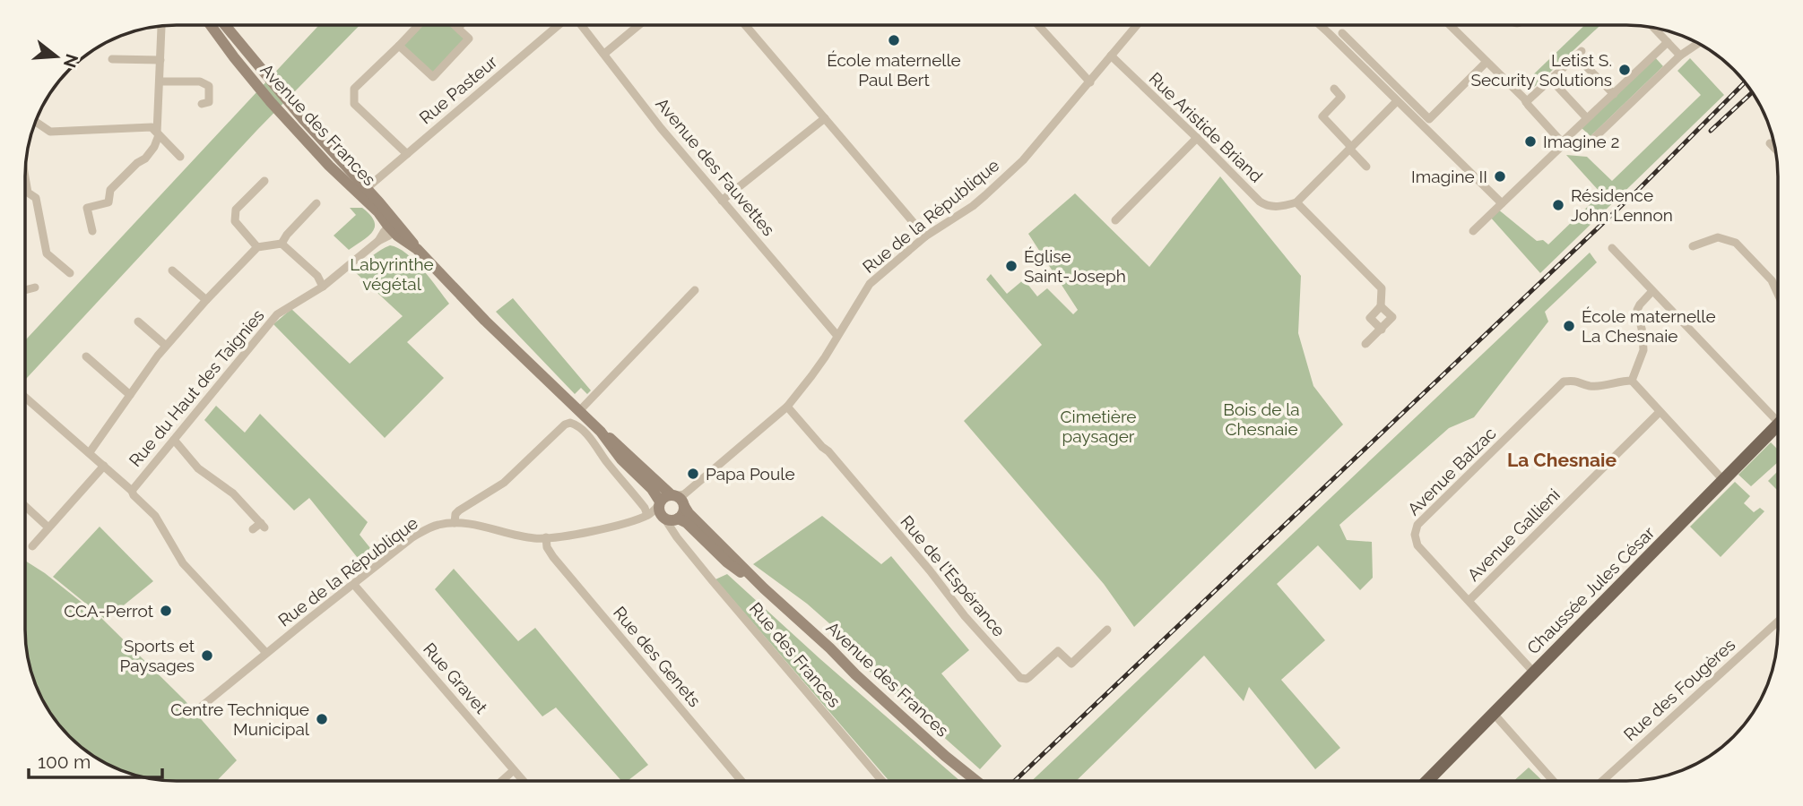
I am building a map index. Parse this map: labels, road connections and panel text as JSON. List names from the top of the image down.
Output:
{
  "streets": {
    "main road": ["Avenue des Frances", "Chaussée Jules César"],
    "street": [
      "Rue Pasteur",
      "Rue Aristide Briand",
      "Avenue des Fauvettes",
      "Rue de la République",
      "Rue du Haut des Taignies",
      "Avenue Balzac",
      "Avenue Gallieni",
      "Rue de l'Espérance",
      "Rue des Frances",
      "Rue des Genets",
      "Rue Gravet",
      "Rue des Fougères"
    ]
  },
  "crossings": [
    ["Rue Pasteur", "Avenue des Frances"],
    ["Avenue des Frances", "Rue de la République"],
    ["Avenue des Frances", "Rue du Haut des Taignies"],
    ["Avenue des Frances", "Rue des Frances"],
    ["Rue Aristide Briand", "Rue de la République"],
    ["Avenue des Fauvettes", "Rue de la République"],
    ["Rue de la République", "Rue de l'Espérance"],
    ["Rue de la République", "Rue des Frances"],
    ["Rue de la République", "Rue des Genets"],
    ["Rue de la République", "Rue Gravet"],
    ["Avenue Balzac", "Avenue Gallieni"],
    ["Avenue Balzac", "Chaussée Jules César"]
  ],
  "districts": ["La Chesnaie"],
  "parks": ["Labyrinthe végétal", "Bois de la Chesnaie", "Cimetière paysager"],
  "places": [
    "École maternelle Paul Bert",
    "Letist S. Security Solutions",
    "Imagine 2",
    "Imagine II",
    "Résidence John Lennon",
    "Église Saint-Joseph",
    "École maternelle La Chesnaie",
    "Papa Poule",
    "CCA-Perrot",
    "Sports et Paysages",
    "Centre Technique Municipal"
  ],
  "scale_bar": "100 m",
  "north": "right"
}
